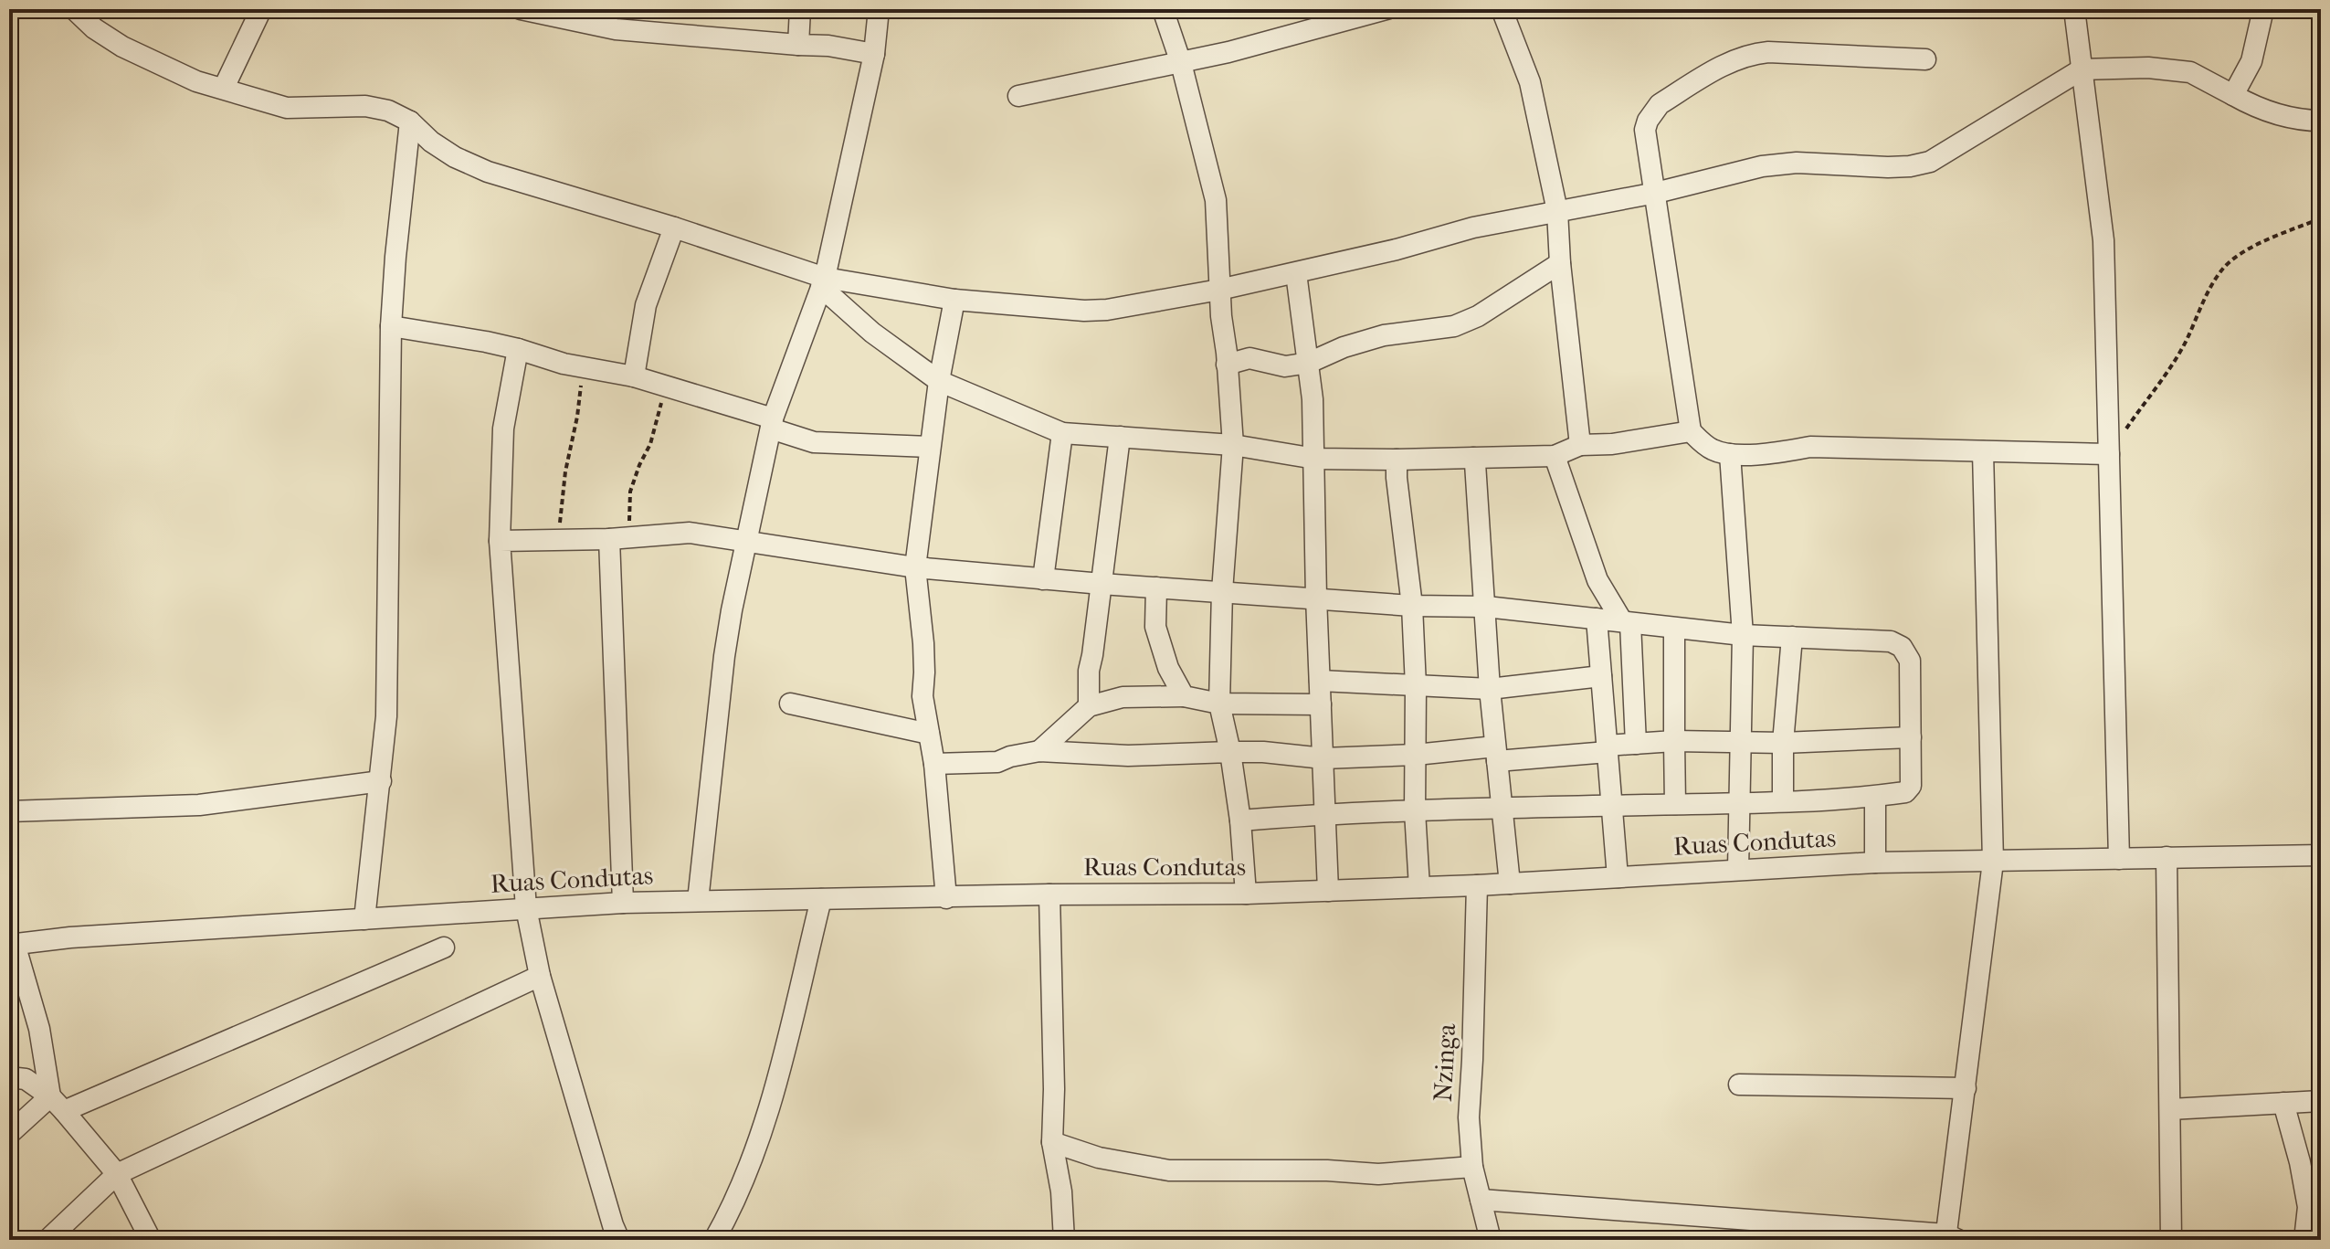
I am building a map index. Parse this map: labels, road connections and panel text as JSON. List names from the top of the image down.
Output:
{
  "streets": {
    "street": ["Ruas Condutas", "Nzinga"]
  },
  "crossings": [
    ["Ruas Condutas", "Nzinga"]
  ]
}
